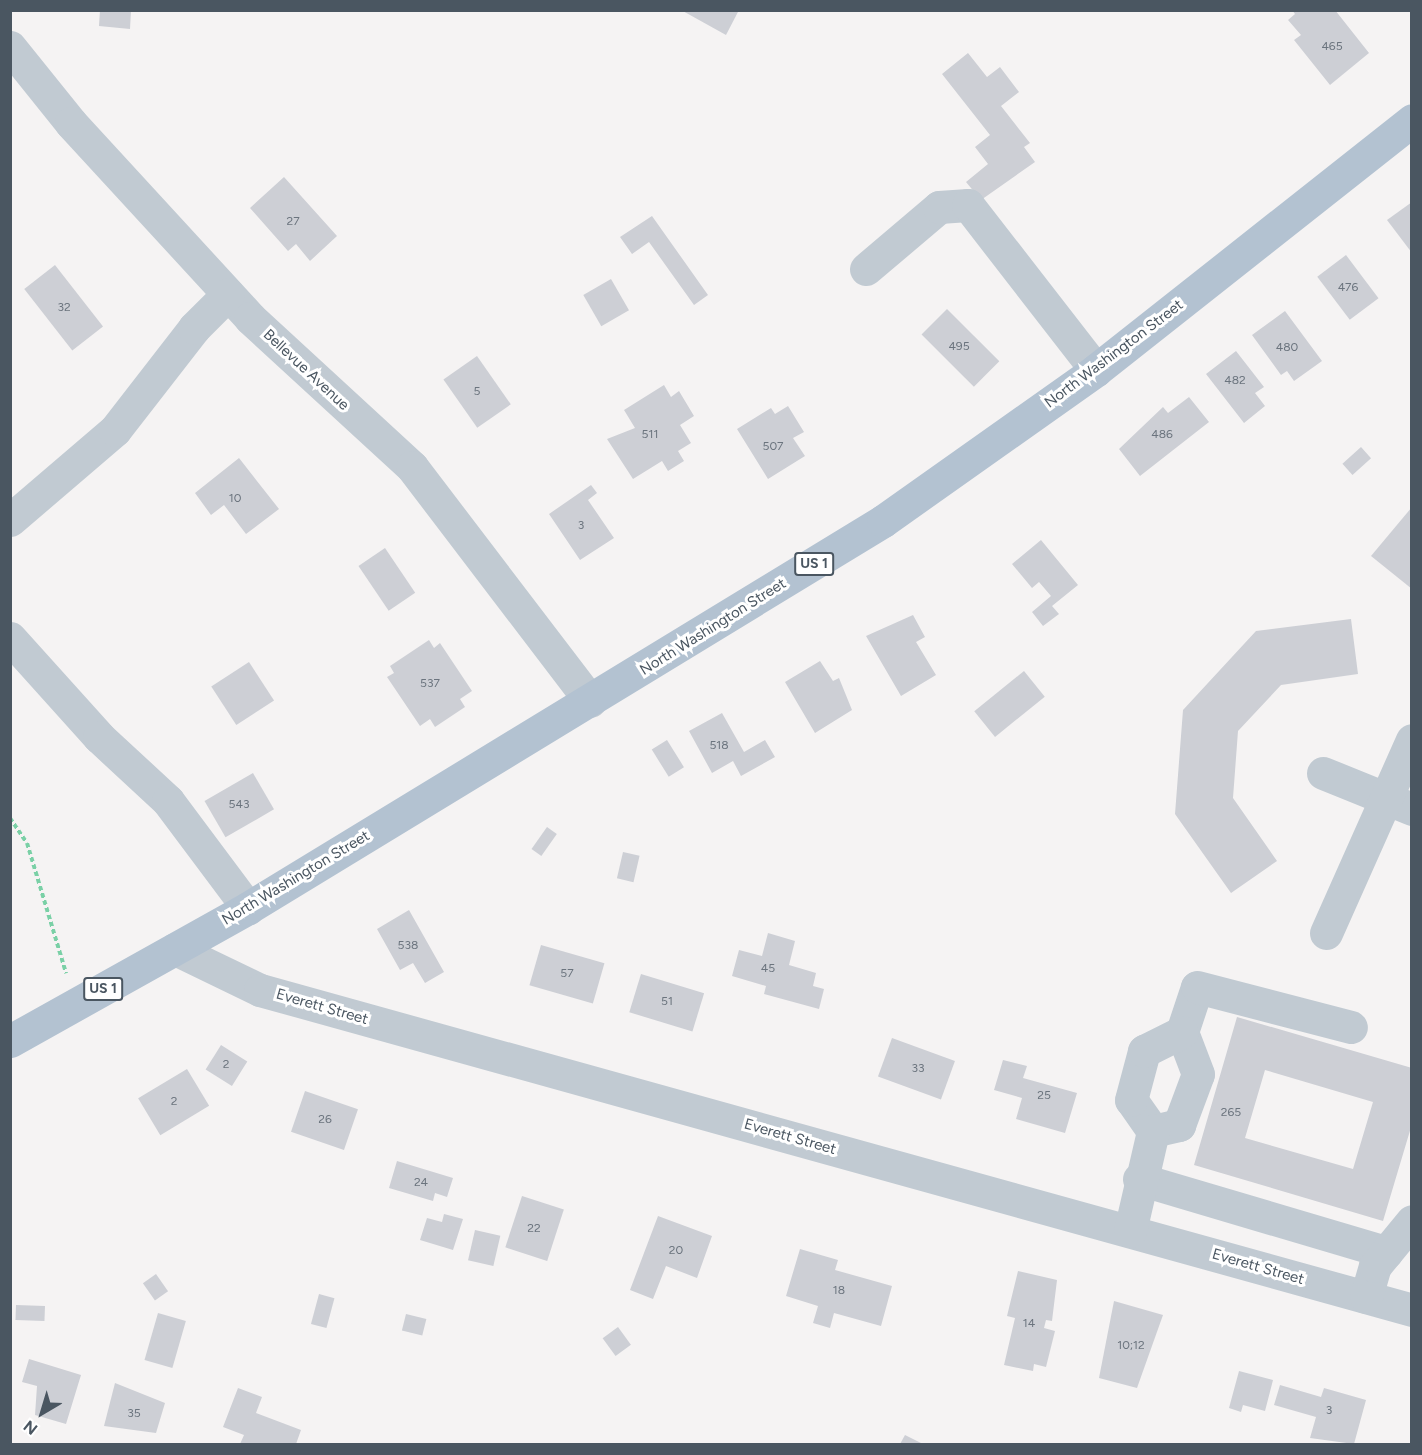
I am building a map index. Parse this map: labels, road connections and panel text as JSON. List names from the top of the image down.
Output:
{
  "streets": {
    "main road": ["North Washington Street", "US 1"],
    "street": ["Bellevue Avenue", "Everett Street"]
  },
  "crossings": [
    ["North Washington Street", "Bellevue Avenue"],
    ["North Washington Street", "Everett Street"]
  ],
  "house_numbers": [
    "465",
    "27",
    "476",
    "32",
    "495",
    "480",
    "482",
    "5",
    "511",
    "486",
    "507",
    "10",
    "3",
    "537",
    "518",
    "543",
    "538",
    "45",
    "57",
    "51",
    "2",
    "33",
    "25",
    "2",
    "265",
    "26",
    "24",
    "22",
    "20",
    "18",
    "14",
    "10;12",
    "3",
    "35"
  ],
  "north": "bottom left"
}
